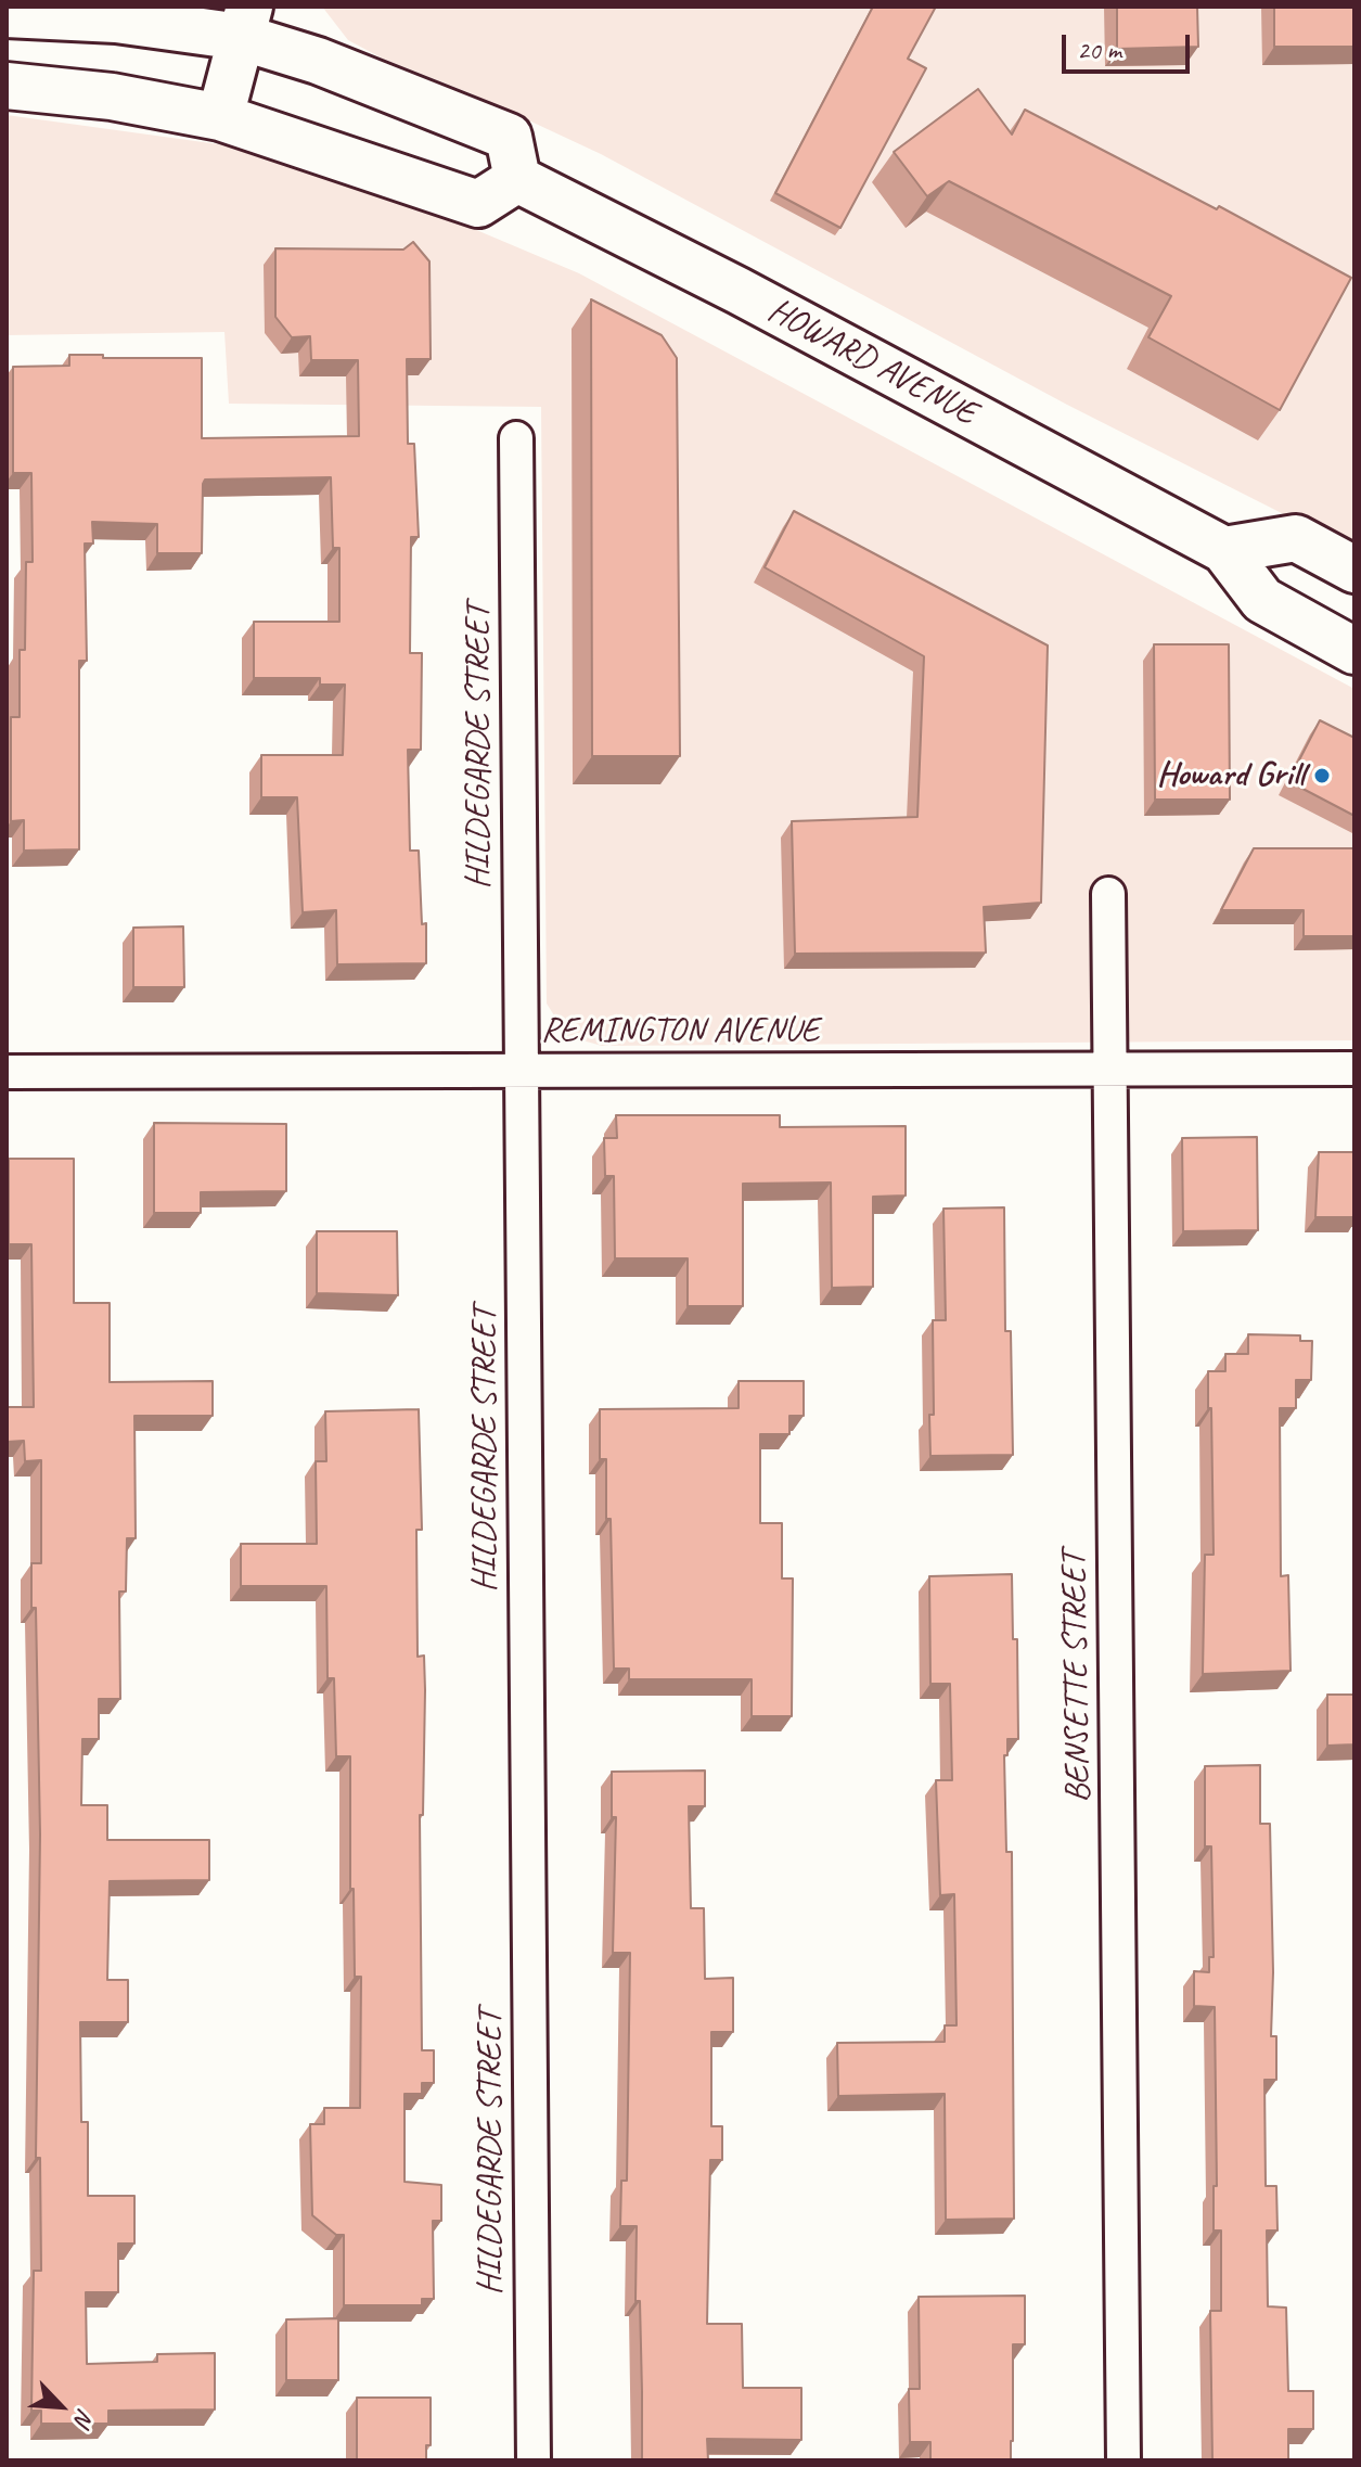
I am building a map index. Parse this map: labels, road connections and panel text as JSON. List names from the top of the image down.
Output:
{
  "streets": {
    "main road": ["HOWARD AVENUE"],
    "street": ["HILDEGARDE STREET", "REMINGTON AVENUE", "BENSETTE STREET"]
  },
  "crossings": [
    ["HILDEGARDE STREET", "REMINGTON AVENUE"],
    ["REMINGTON AVENUE", "BENSETTE STREET"]
  ],
  "places": ["Howard Grill"],
  "scale_bar": "20 m",
  "north": "bottom right"
}
